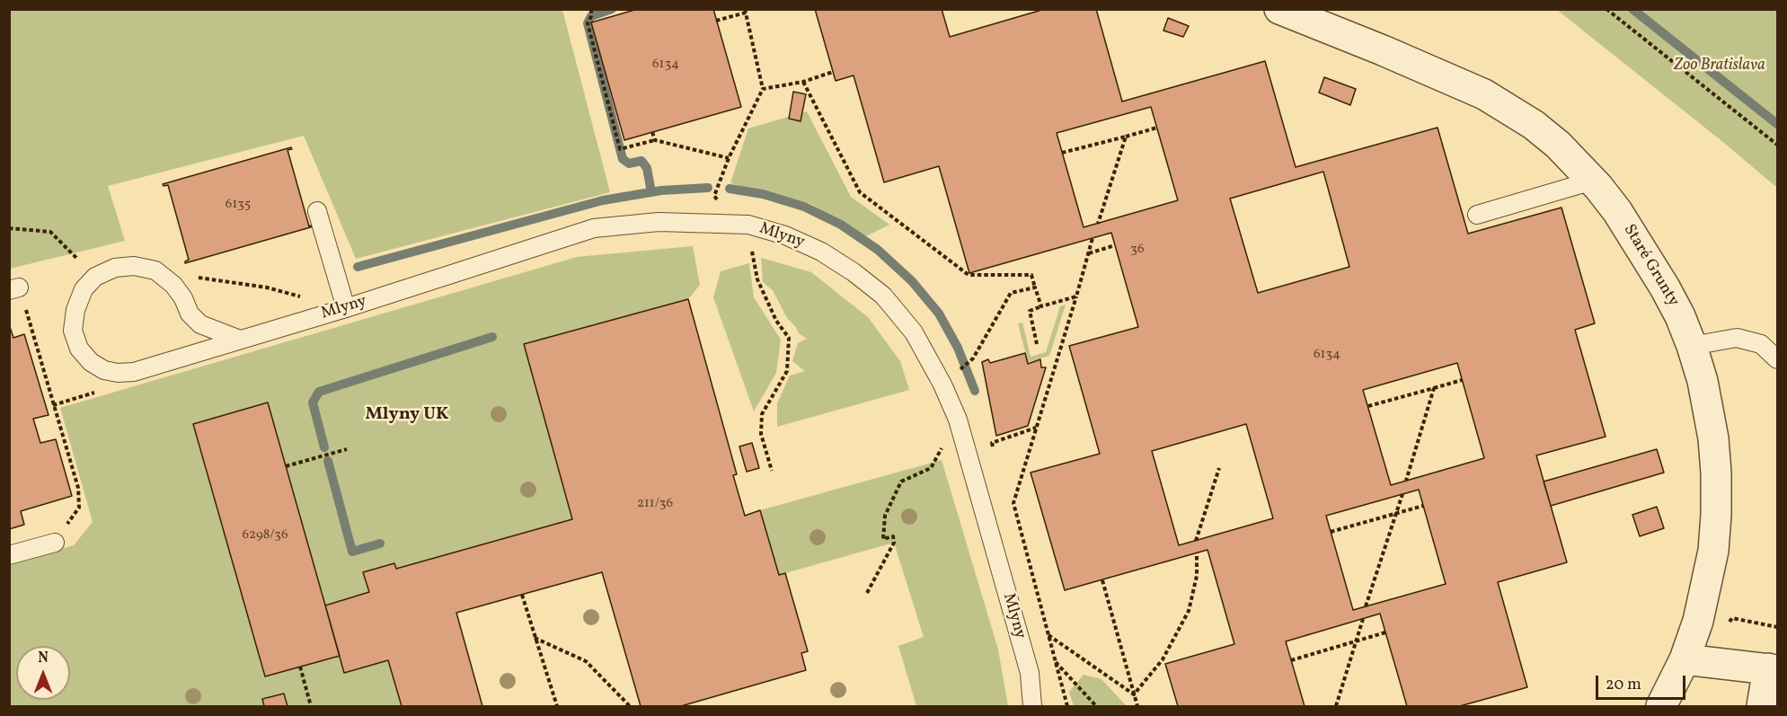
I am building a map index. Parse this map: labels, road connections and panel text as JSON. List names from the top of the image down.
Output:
{
  "streets": {
    "street": ["Staré Grunty"],
    "lane": ["Mlyny"]
  },
  "districts": ["Mlyny UK"],
  "parks": ["Zoo Bratislava"],
  "house_numbers": [
    "6134",
    "6135",
    "36",
    "6134",
    "211/36",
    "6298/36"
  ],
  "scale_bar": "20 m",
  "north": "top"
}
